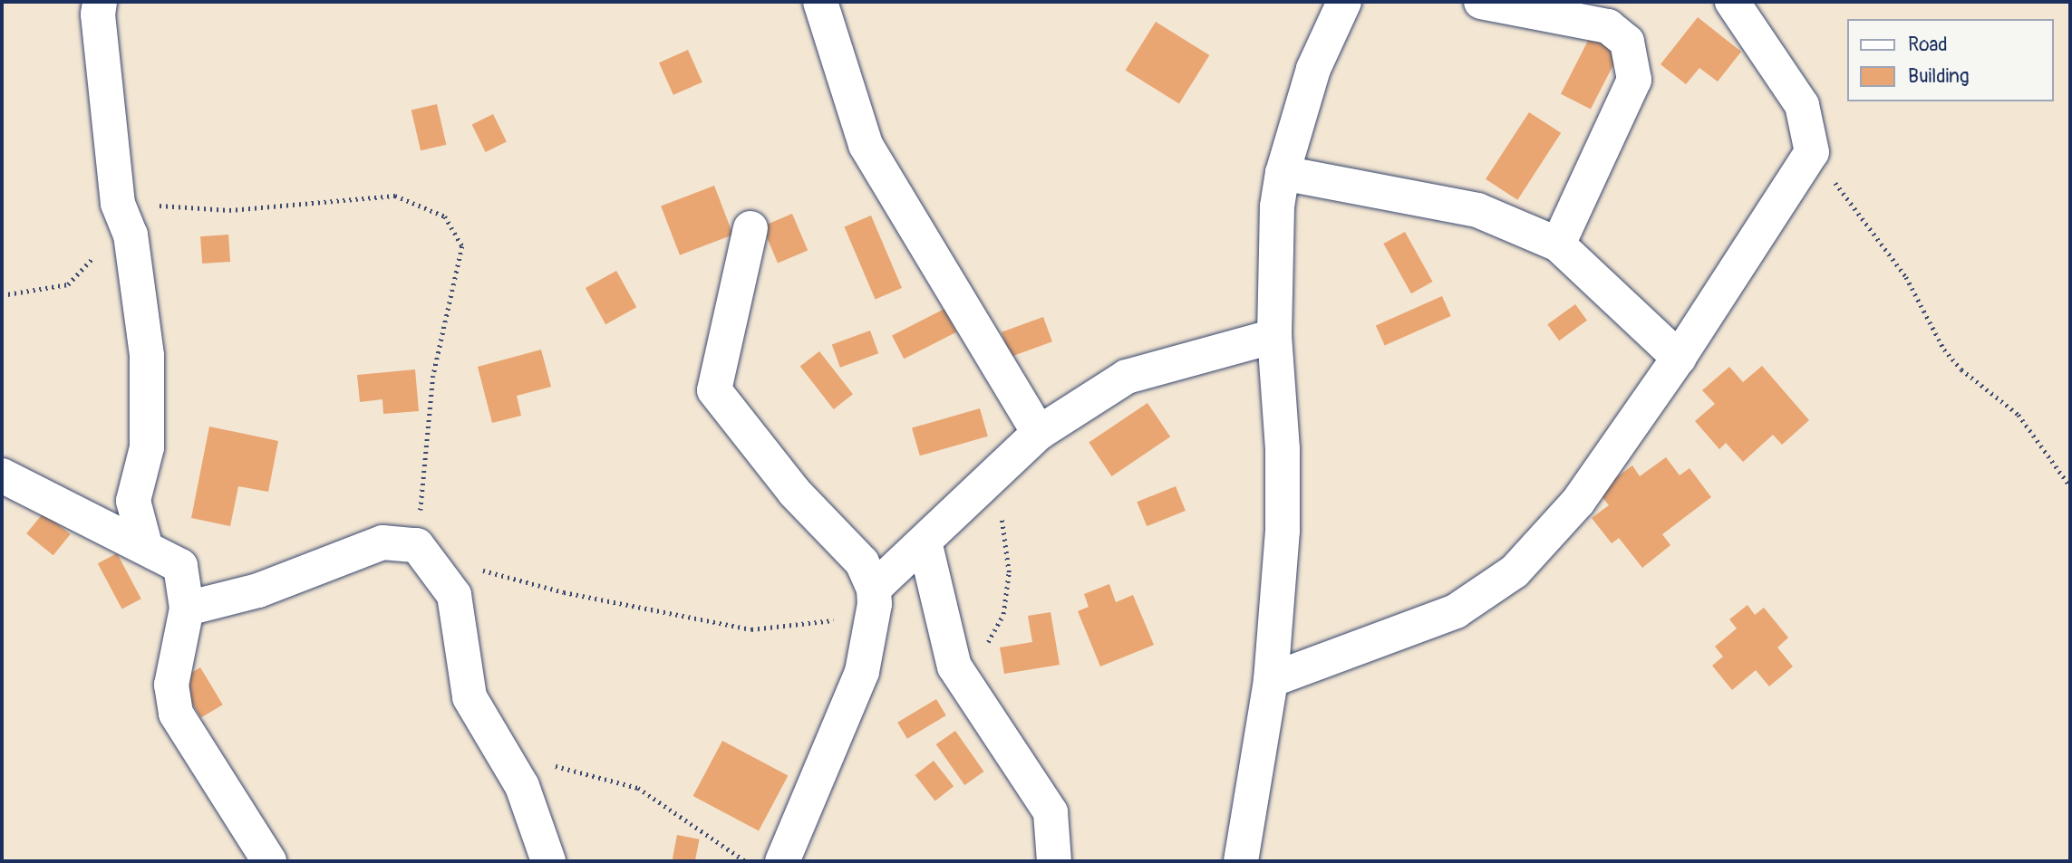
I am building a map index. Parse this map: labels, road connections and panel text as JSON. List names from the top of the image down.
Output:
{
  "legend": ["Road", "Building"]
}
